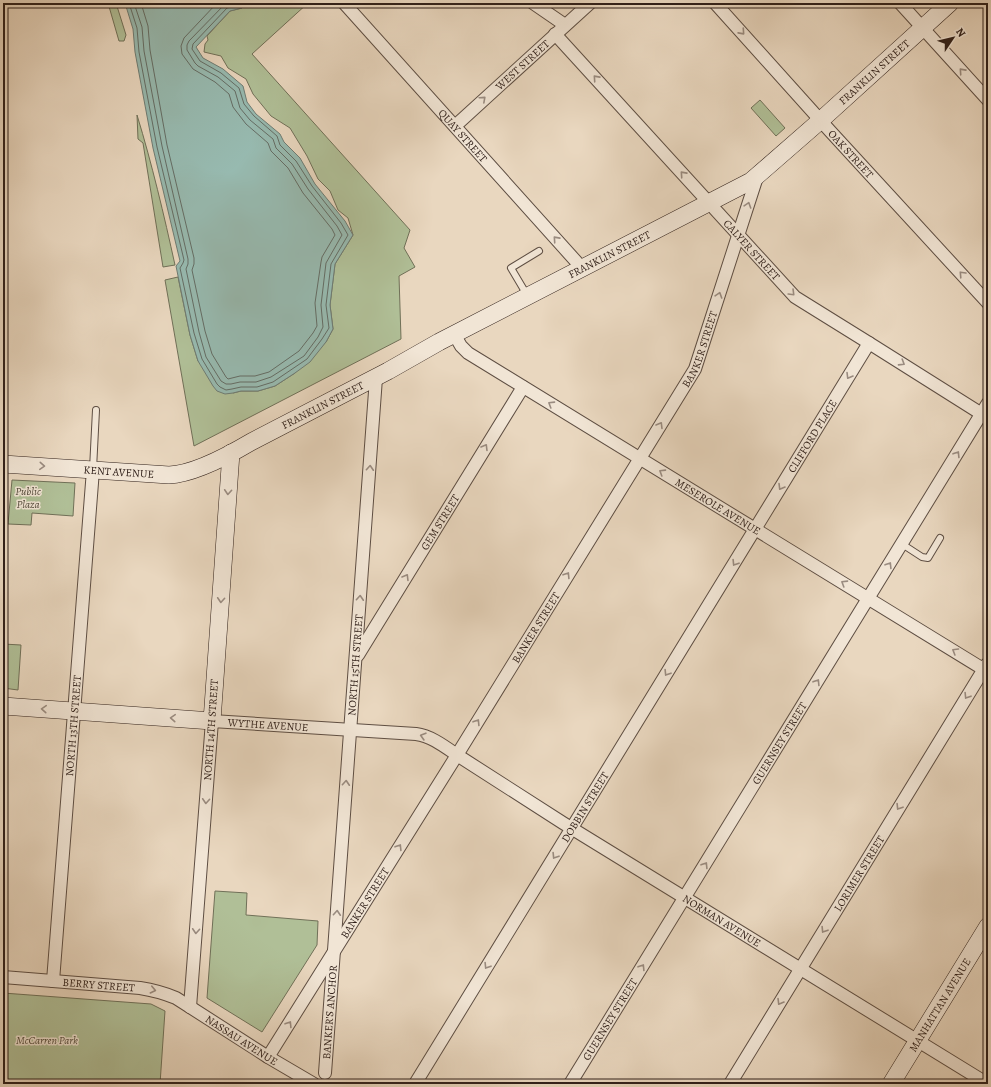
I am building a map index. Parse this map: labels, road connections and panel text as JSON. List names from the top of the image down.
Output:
{
  "streets": {
    "main road": [
      "FRANKLIN STREET",
      "KENT AVENUE",
      "WYTHE AVENUE",
      "NORTH 14TH STREET",
      "MANHATTAN AVENUE"
    ],
    "street": [
      "WEST STREET",
      "QUAY STREET",
      "OAK STREET",
      "CALYER STREET",
      "BANKER STREET",
      "CLIFFORD PLACE",
      "MESEROLE AVENUE",
      "GEM STREET",
      "NORTH 15TH STREET",
      "NORTH 13TH STREET",
      "GUERNSEY STREET",
      "DOBBIN STREET",
      "LORIMER STREET",
      "NORMAN AVENUE",
      "BERRY STREET",
      "BANKER'S ANCHOR",
      "NASSAU AVENUE"
    ]
  },
  "crossings": [
    ["WEST STREET", "QUAY STREET"],
    ["WEST STREET", "CALYER STREET"],
    ["FRANKLIN STREET", "QUAY STREET"],
    ["FRANKLIN STREET", "OAK STREET"],
    ["FRANKLIN STREET", "CALYER STREET"],
    ["FRANKLIN STREET", "BANKER STREET"],
    ["FRANKLIN STREET", "KENT AVENUE"],
    ["FRANKLIN STREET", "MESEROLE AVENUE"],
    ["FRANKLIN STREET", "NORTH 15TH STREET"],
    ["FRANKLIN STREET", "NORTH 14TH STREET"],
    ["CALYER STREET", "BANKER STREET"],
    ["CALYER STREET", "CLIFFORD PLACE"],
    ["CALYER STREET", "GUERNSEY STREET"],
    ["BANKER STREET", "MESEROLE AVENUE"],
    ["BANKER STREET", "NORTH 15TH STREET"],
    ["BANKER STREET", "WYTHE AVENUE"],
    ["BANKER STREET", "NORMAN AVENUE"],
    ["BANKER STREET", "BANKER'S ANCHOR"],
    ["BANKER STREET", "NASSAU AVENUE"],
    ["CLIFFORD PLACE", "MESEROLE AVENUE"],
    ["CLIFFORD PLACE", "DOBBIN STREET"],
    ["KENT AVENUE", "NORTH 13TH STREET"],
    ["KENT AVENUE", "NORTH 14TH STREET"],
    ["MESEROLE AVENUE", "GEM STREET"],
    ["MESEROLE AVENUE", "GUERNSEY STREET"],
    ["MESEROLE AVENUE", "DOBBIN STREET"],
    ["MESEROLE AVENUE", "LORIMER STREET"],
    ["GEM STREET", "NORTH 15TH STREET"],
    ["NORTH 15TH STREET", "WYTHE AVENUE"],
    ["NORTH 15TH STREET", "BANKER'S ANCHOR"],
    ["WYTHE AVENUE", "NORTH 13TH STREET"],
    ["WYTHE AVENUE", "NORTH 14TH STREET"],
    ["WYTHE AVENUE", "NORMAN AVENUE"],
    ["NORTH 13TH STREET", "BERRY STREET"],
    ["NORTH 14TH STREET", "BERRY STREET"],
    ["NORTH 14TH STREET", "NASSAU AVENUE"],
    ["GUERNSEY STREET", "NORMAN AVENUE"],
    ["DOBBIN STREET", "NORMAN AVENUE"],
    ["LORIMER STREET", "NORMAN AVENUE"],
    ["NORMAN AVENUE", "MANHATTAN AVENUE"],
    ["BERRY STREET", "NASSAU AVENUE"]
  ],
  "one_way": [
    "WEST STREET",
    "QUAY STREET",
    "BANKER STREET",
    "CLIFFORD PLACE",
    "KENT AVENUE",
    "MESEROLE AVENUE",
    "GEM STREET",
    "NORTH 15TH STREET",
    "WYTHE AVENUE",
    "NORTH 14TH STREET",
    "GUERNSEY STREET",
    "DOBBIN STREET",
    "LORIMER STREET",
    "BERRY STREET"
  ],
  "parks": ["Public Plaza", "McCarren Park"],
  "north": "top right"
}
